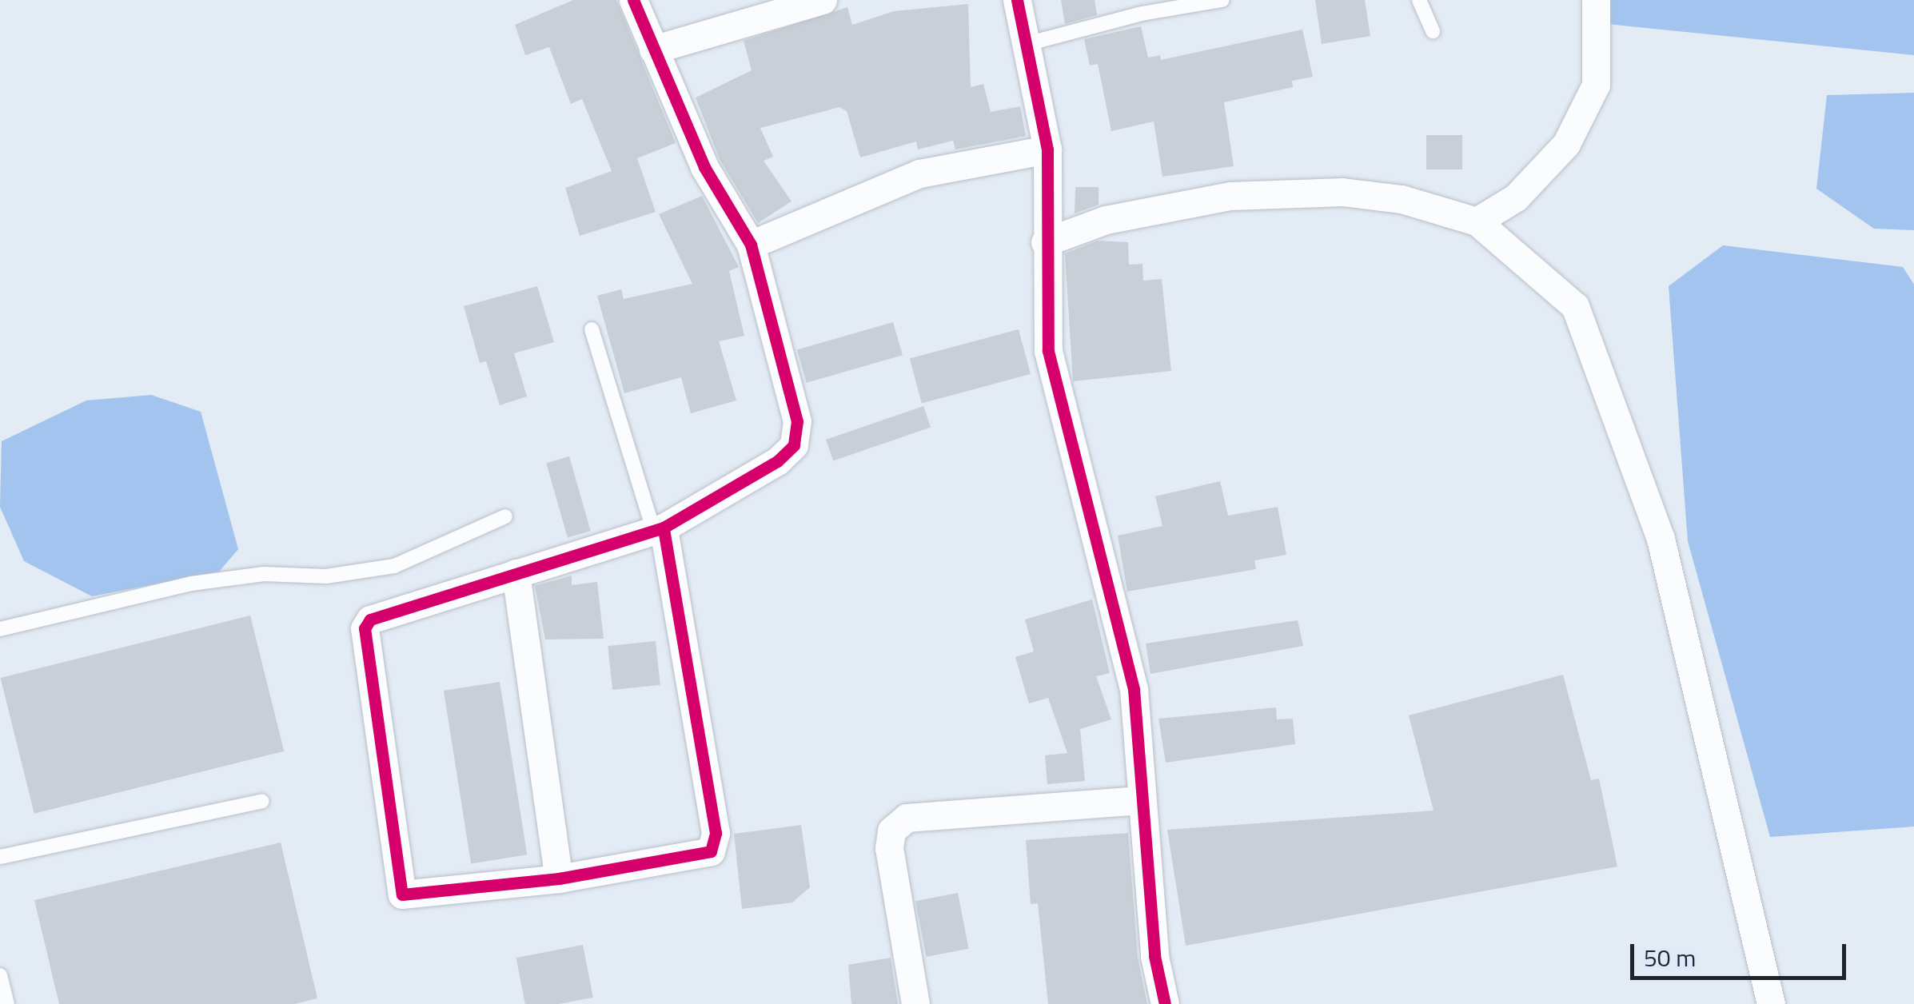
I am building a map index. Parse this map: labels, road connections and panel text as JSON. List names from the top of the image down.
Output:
{
  "scale_bar": "50 m"
}
